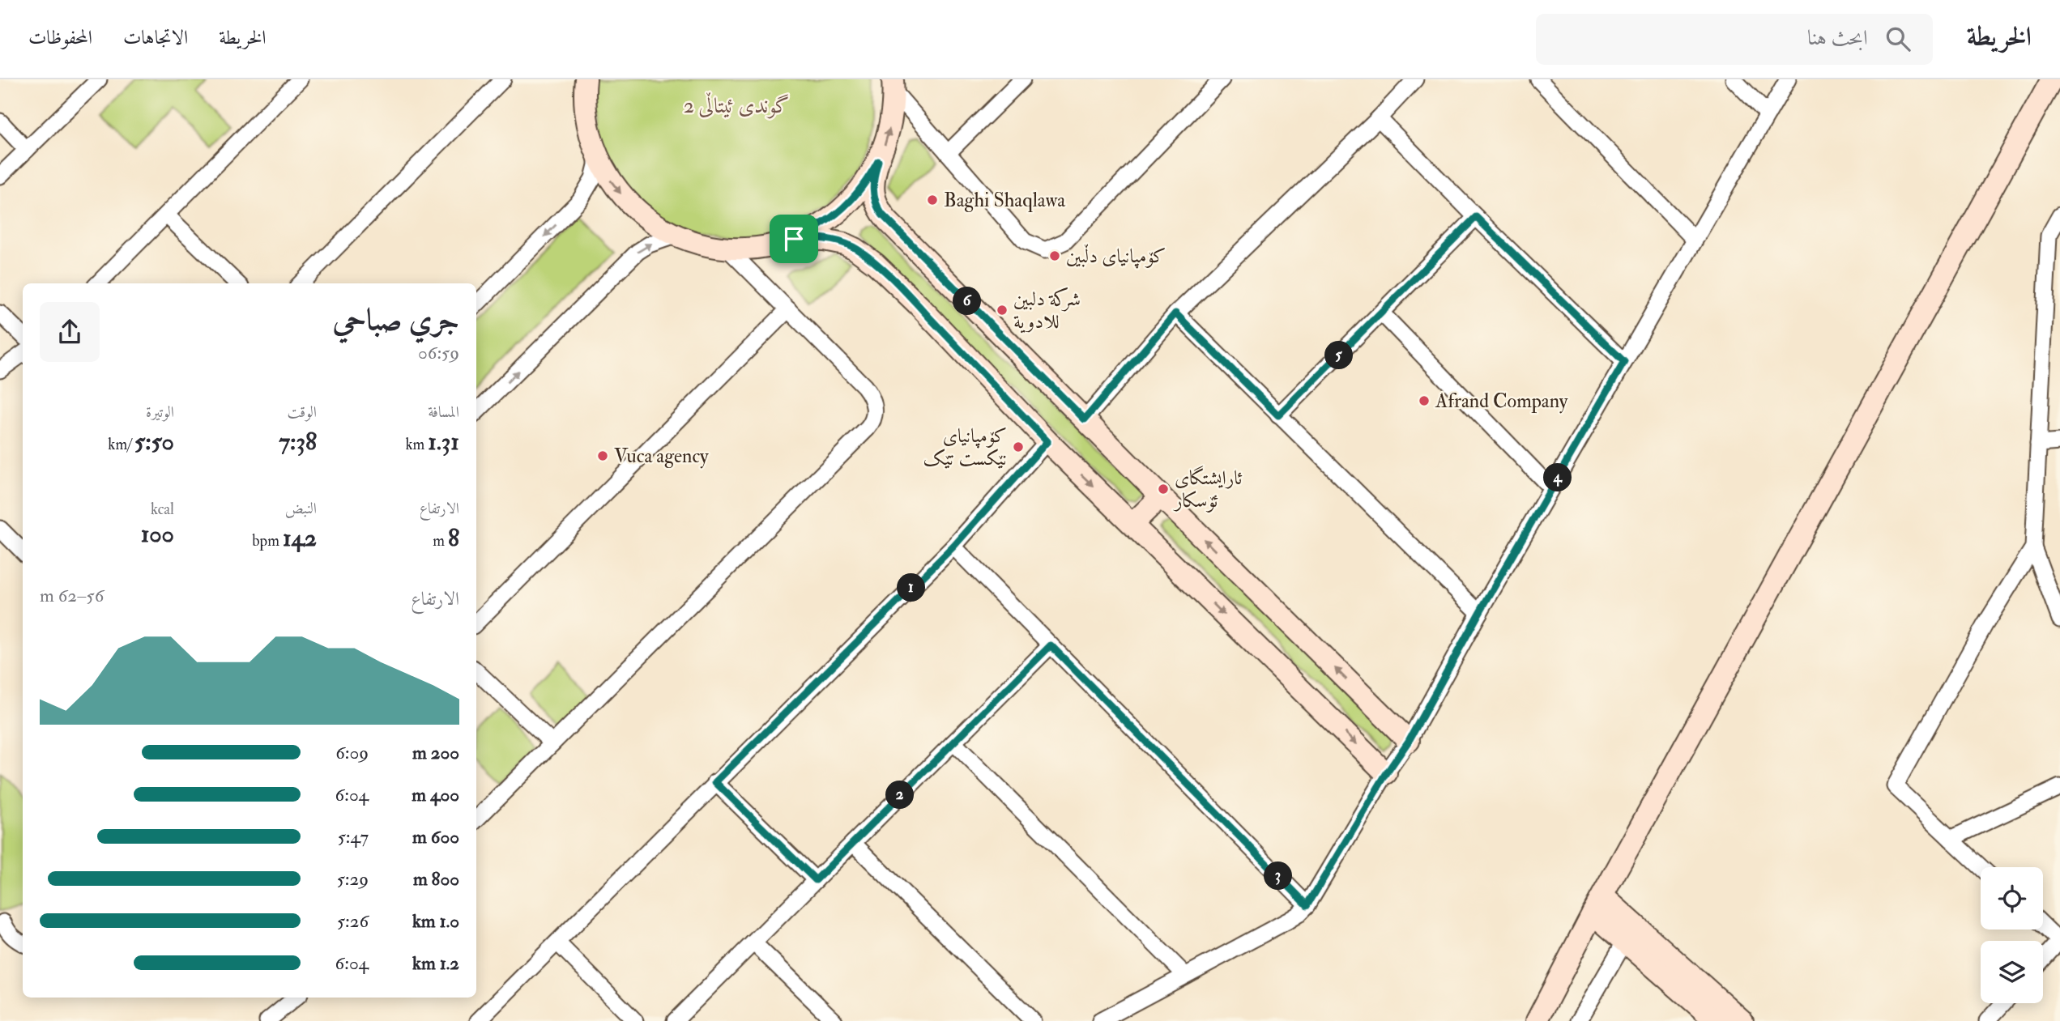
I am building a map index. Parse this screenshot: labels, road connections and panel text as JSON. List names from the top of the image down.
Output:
{
  "districts": ["گوندی ئیتاڵی 2"],
  "places": [
    "Baghi Shaqlawa",
    "کۆمپانیای دڵبین",
    "شركة دلبين للادوية",
    "Afrand Company",
    "کۆمپانیای نێکست تێک",
    "Vuca agency",
    "ئارایشتگای ئۆسکار"
  ],
  "page": {
    "header": "الخريطة",
    "search": "ابحث هنا",
    "nav": ["الخريطة", "الاتجاهات", "المحفوظات"],
    "heading": ["جري صباحي", "06:59"],
    "pins": [
      "6",
      "5",
      "4",
      "1",
      "2",
      "3"
    ],
    "stats": [
      ["المسافة", "1.31 km"],
      ["الوقت", "7:38"],
      ["الوتيرة", "5:50 /km"],
      ["الارتفاع", "8 m"],
      ["النبض", "142 bpm"],
      ["kcal", "100"]
    ],
    "chart": ["الارتفاع", "56–62 m"],
    "list": [
      {
        "name": "200 m",
        "note": "6:09"
      },
      {
        "name": "400 m",
        "note": "6:04"
      },
      {
        "name": "600 m",
        "note": "5:47"
      },
      {
        "name": "800 m",
        "note": "5:29"
      },
      {
        "name": "1.0 km",
        "note": "5:26"
      },
      {
        "name": "1.2 km",
        "note": "6:04"
      }
    ]
  }
}
